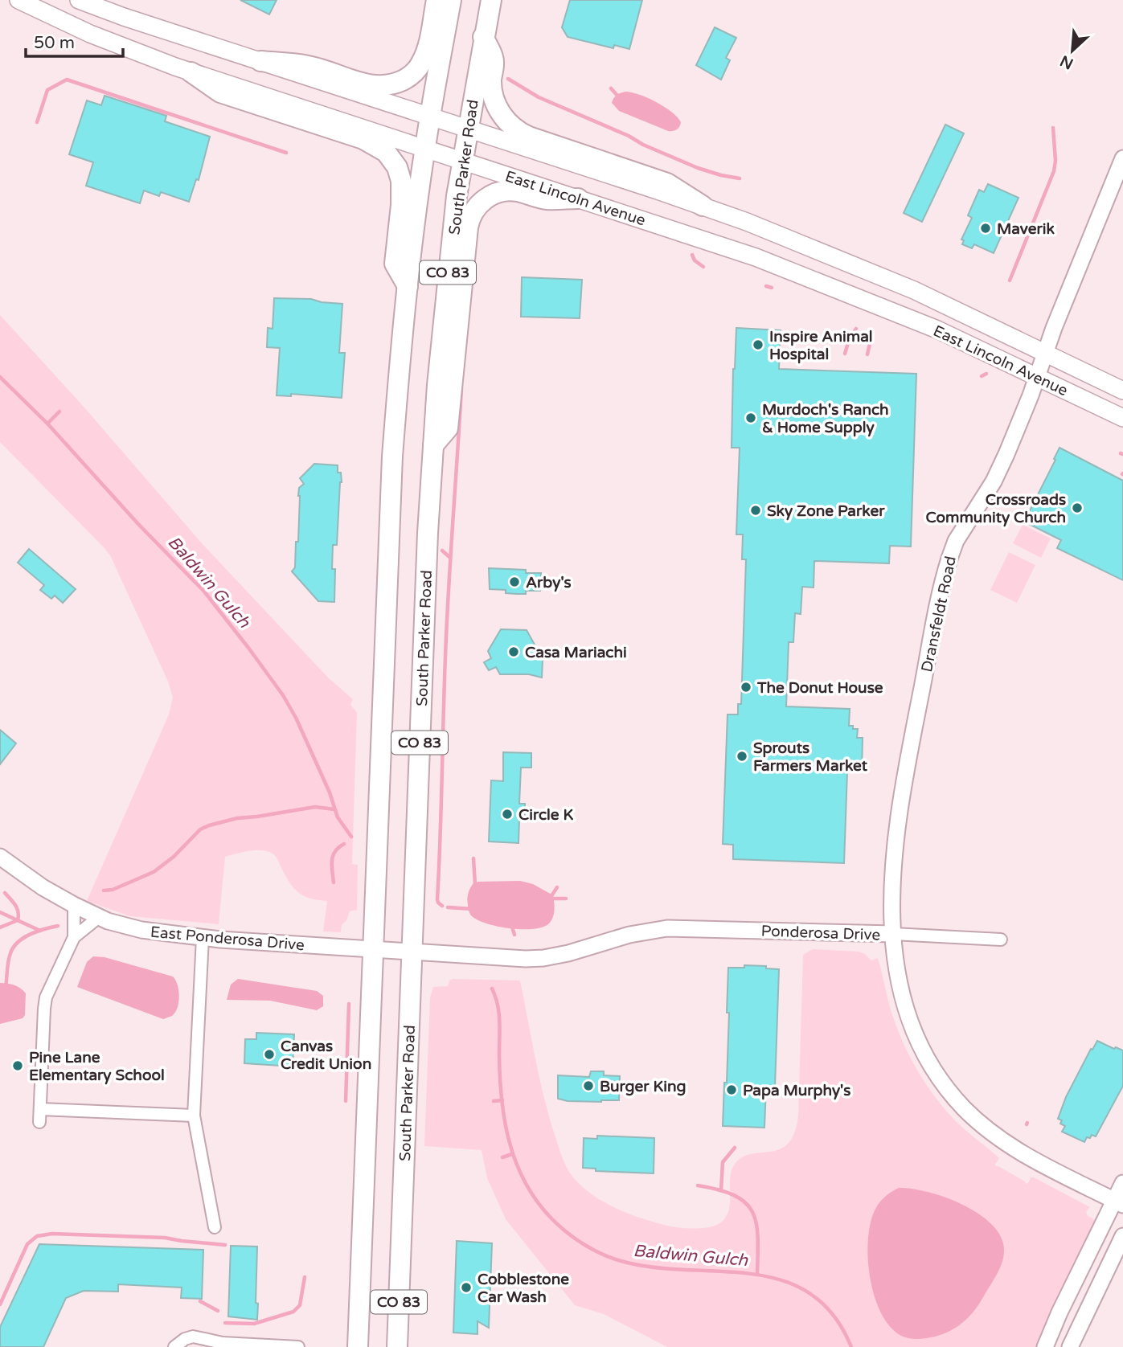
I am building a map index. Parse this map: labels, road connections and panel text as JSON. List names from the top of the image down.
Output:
{
  "streets": {
    "highway": ["South Parker Road", "CO 83"],
    "main road": ["East Lincoln Avenue"],
    "street": ["Dransfeldt Road", "Ponderosa Drive", "East Ponderosa Drive"]
  },
  "crossings": [
    ["South Parker Road", "East Lincoln Avenue"],
    ["South Parker Road", "Ponderosa Drive"],
    ["East Lincoln Avenue", "CO 83"],
    ["East Lincoln Avenue", "Dransfeldt Road"],
    ["CO 83", "Ponderosa Drive"],
    ["CO 83", "East Ponderosa Drive"],
    ["Dransfeldt Road", "Ponderosa Drive"],
    ["Ponderosa Drive", "East Ponderosa Drive"]
  ],
  "water": ["Baldwin Gulch"],
  "places": [
    "Maverik",
    "Inspire Animal Hospital",
    "Murdoch's Ranch & Home Supply",
    "Crossroads Community Church",
    "Sky Zone Parker",
    "Arby's",
    "Casa Mariachi",
    "The Donut House",
    "Sprouts Farmers Market",
    "Circle K",
    "Canvas Credit Union",
    "Pine Lane Elementary School",
    "Burger King",
    "Papa Murphy's",
    "Cobblestone Car Wash"
  ],
  "scale_bar": "50 m",
  "north": "bottom left"
}
